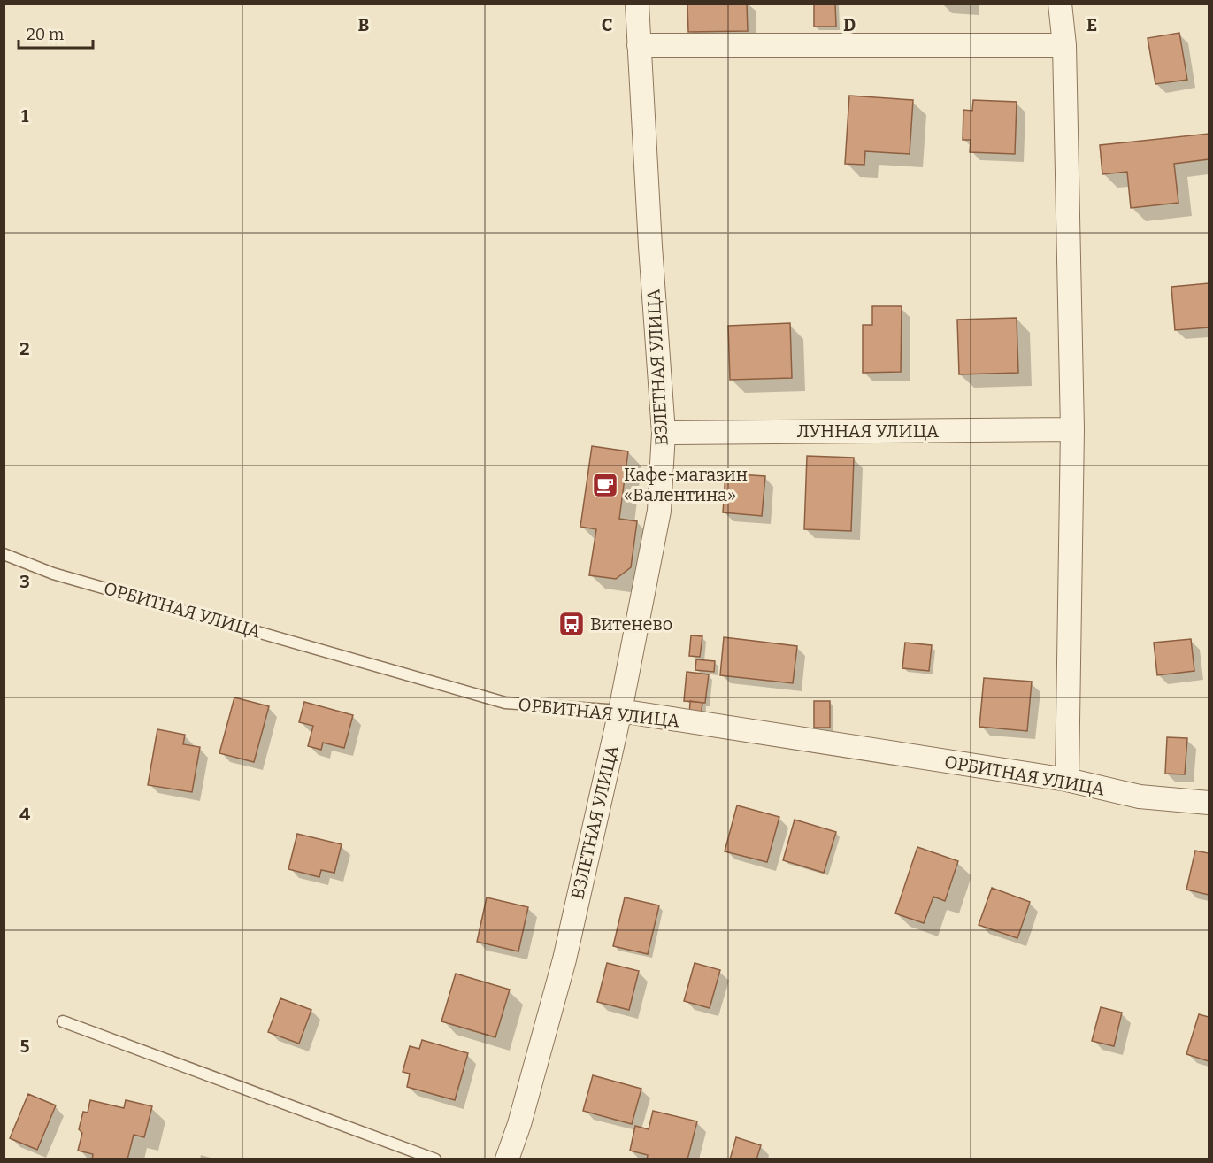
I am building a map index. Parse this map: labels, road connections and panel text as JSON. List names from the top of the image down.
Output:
{
  "streets": {
    "street": ["ВЗЛЕТНАЯ УЛИЦА", "ЛУННАЯ УЛИЦА", "ОРБИТНАЯ УЛИЦА"]
  },
  "crossings": [
    ["ВЗЛЕТНАЯ УЛИЦА", "ЛУННАЯ УЛИЦА"],
    ["ВЗЛЕТНАЯ УЛИЦА", "ОРБИТНАЯ УЛИЦА"]
  ],
  "places": {
    "cafe": ["Кафе-магазин «Валентина»"],
    "bus stop": ["Витенево"]
  },
  "scale_bar": "20 m",
  "grid": {
    "columns": [
      "B",
      "C",
      "D",
      "E"
    ],
    "rows": [
      "1",
      "2",
      "3",
      "4",
      "5"
    ]
  }
}
